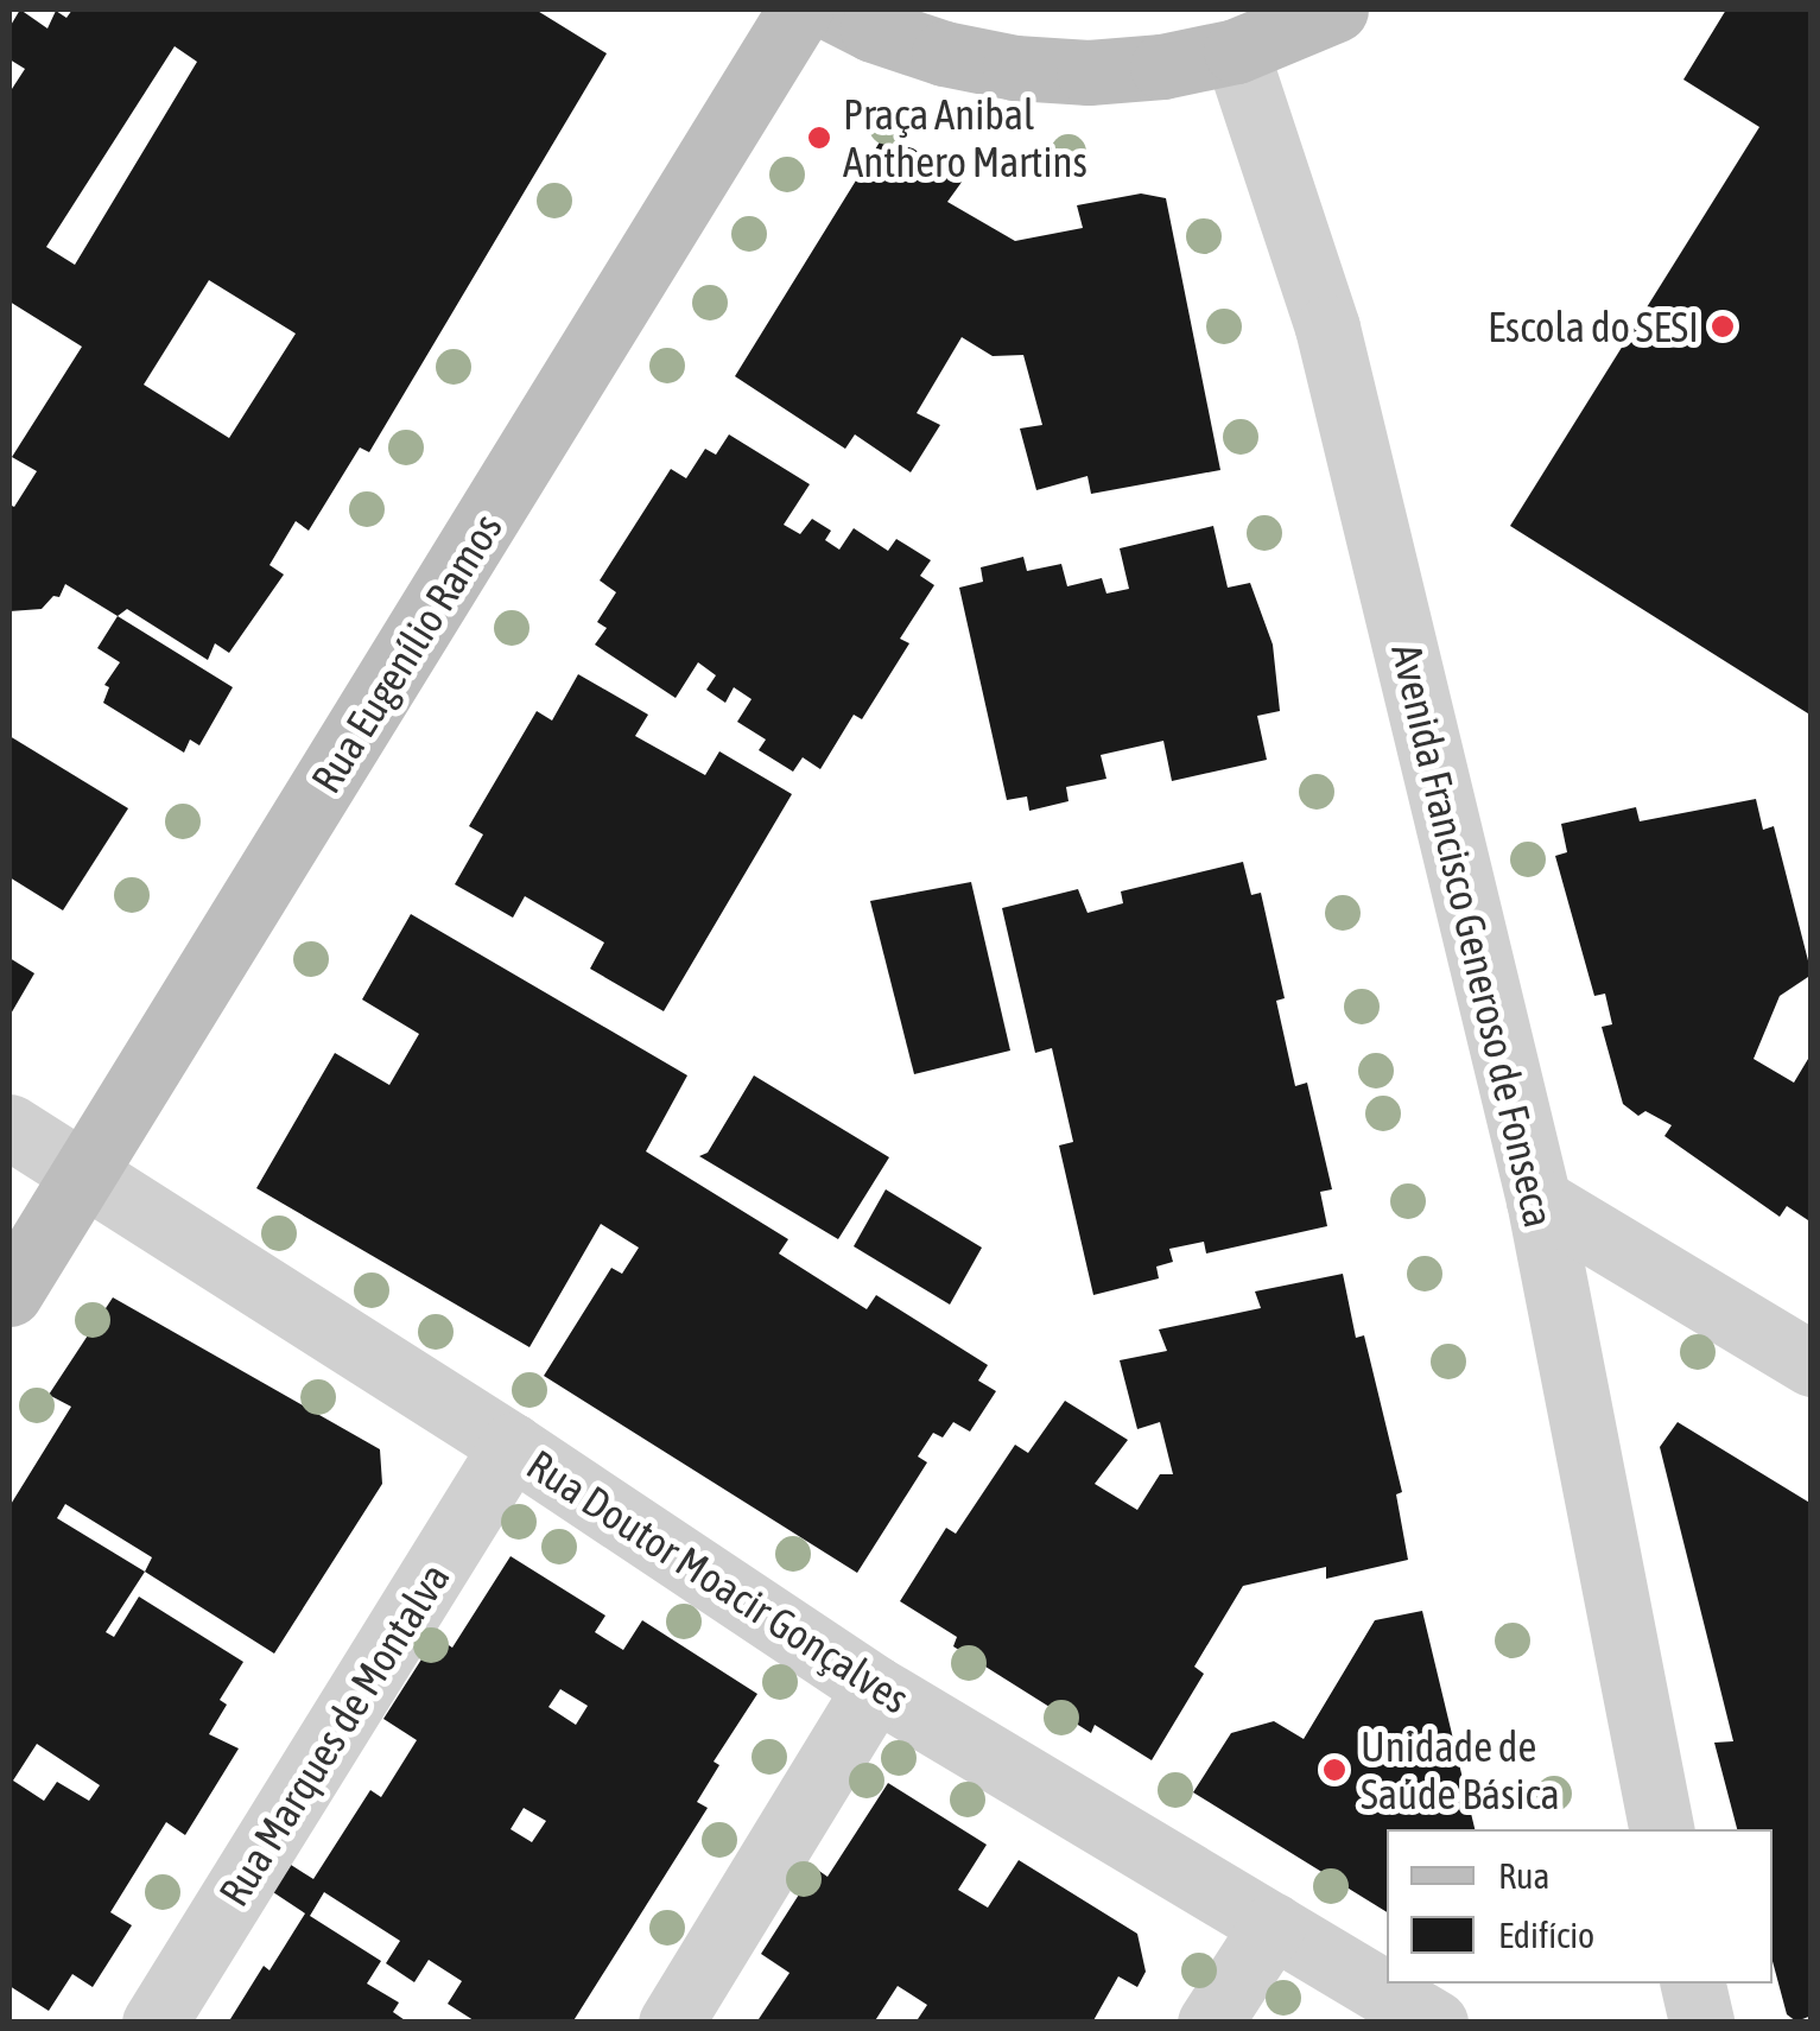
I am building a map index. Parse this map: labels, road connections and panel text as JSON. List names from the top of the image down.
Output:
{
  "streets": {
    "street": [
      "Rua Eugenílio Ramos",
      "Avenida Francisco Generoso de Fonseca",
      "Rua Doutor Moacir Gonçalves",
      "Rua Marques de Montalva"
    ]
  },
  "crossings": [
    ["Rua Eugenílio Ramos", "Rua Doutor Moacir Gonçalves"],
    ["Rua Doutor Moacir Gonçalves", "Rua Marques de Montalva"]
  ],
  "places": ["Praça Anibal Anthero Martins", "Escola do SESI", "Unidade de Saúde Básica"],
  "legend": ["Rua", "Edifício"]
}
